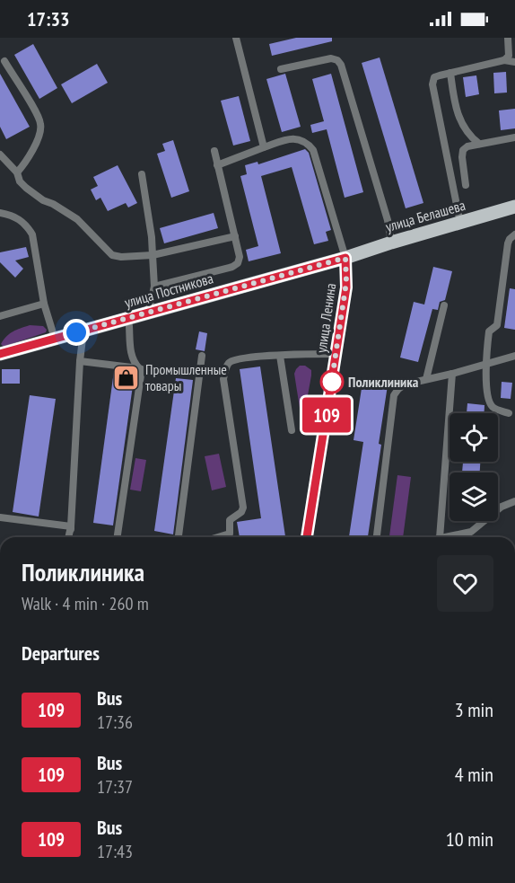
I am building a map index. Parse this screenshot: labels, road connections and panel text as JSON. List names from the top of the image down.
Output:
{
  "streets": {
    "main road": ["улица Белашева", "улица Постникова"],
    "street": ["улица Ленина"]
  },
  "crossings": [
    ["улица Белашева", "улица Постникова"],
    ["улица Белашева", "улица Ленина"],
    ["улица Постникова", "улица Ленина"]
  ],
  "places": {
    "shop": ["Промышленные товары"],
    "other": ["Поликлиника"]
  },
  "lines": ["bus line 109"],
  "page": {
    "status": "17:33",
    "on_map": "109",
    "heading": [
      ["Поликлиника", "Walk · 4 min · 260 m"],
      "Departures"
    ],
    "list": [
      {
        "mark": "109",
        "name": "Bus",
        "note": "17:36",
        "value": "3 min"
      },
      {
        "mark": "109",
        "name": "Bus",
        "note": "17:37",
        "value": "4 min"
      },
      {
        "mark": "109",
        "name": "Bus",
        "note": "17:43",
        "value": "10 min"
      }
    ]
  }
}
